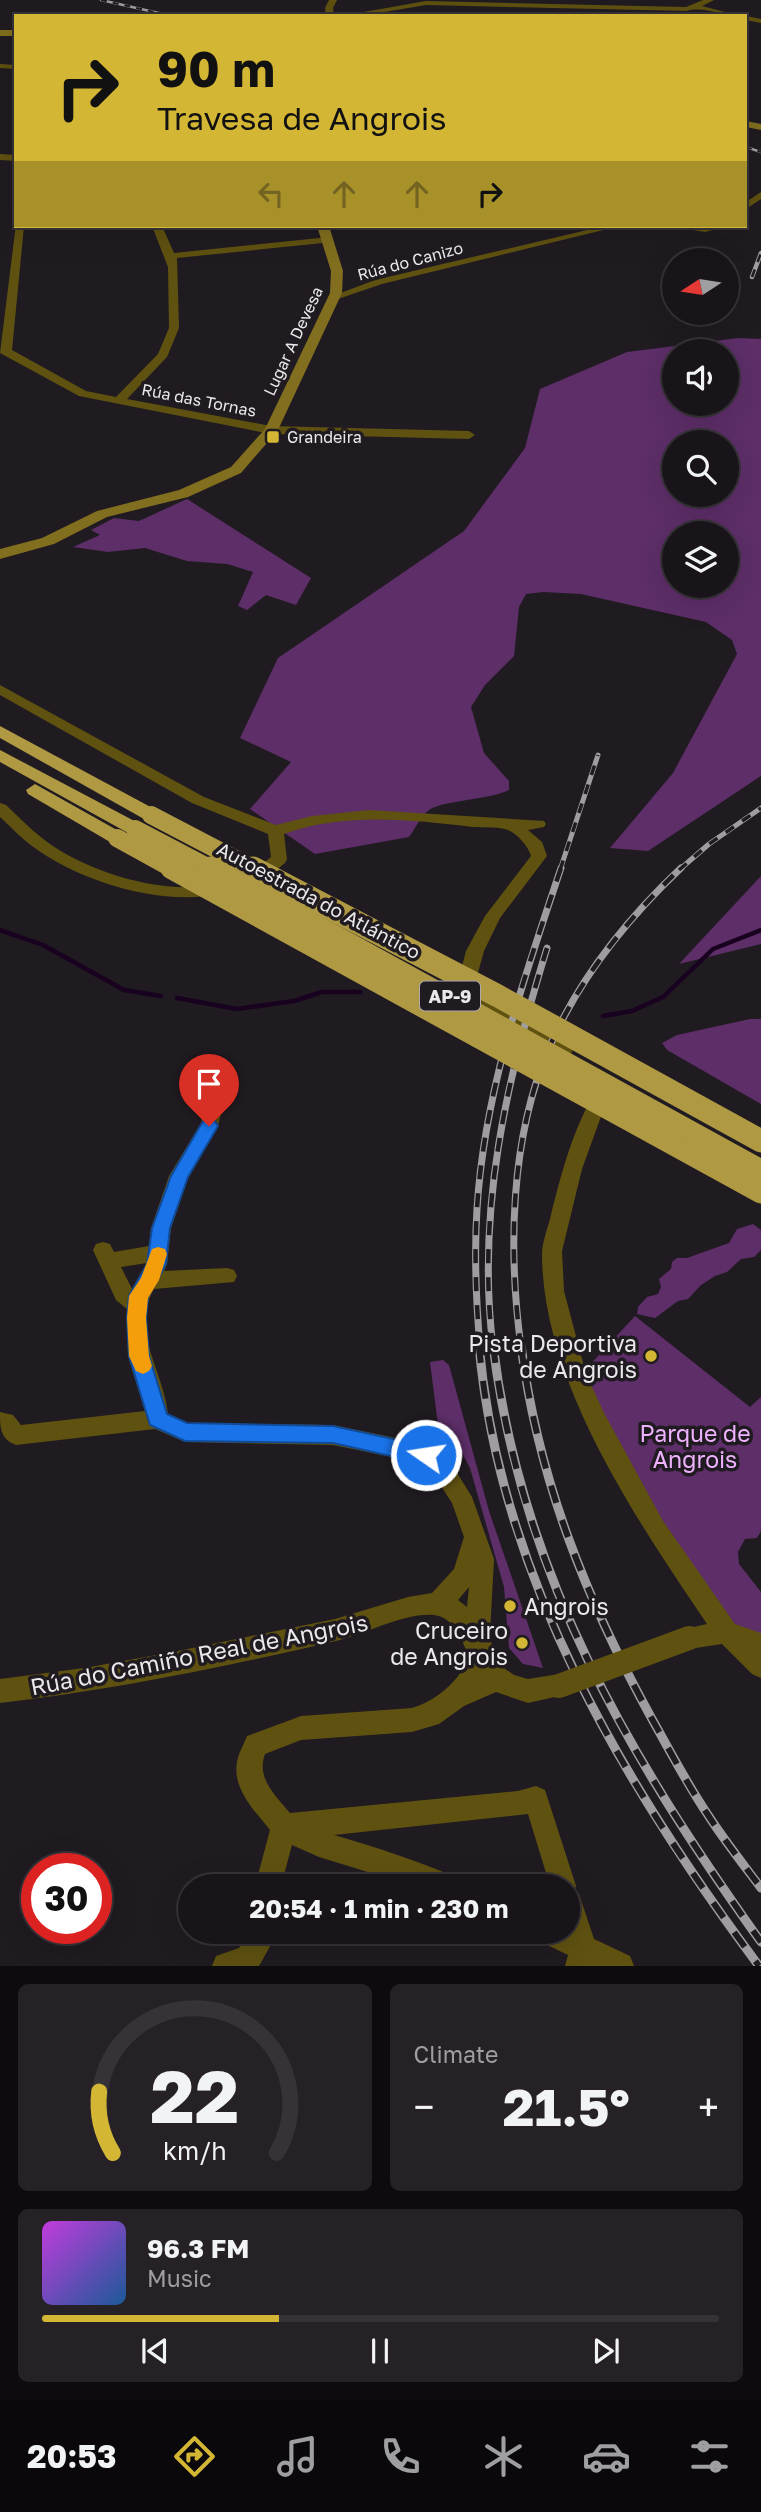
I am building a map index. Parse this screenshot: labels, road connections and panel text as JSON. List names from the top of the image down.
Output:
{
  "streets": {
    "highway": ["Autoestrada do Atlántico", "AP-9"],
    "street": [
      "Rúa do Canizo",
      "Lugar A Devesa",
      "Rúa das Tornas",
      "Rúa do Camiño Real de Angrois"
    ]
  },
  "crossings": [
    ["Rúa do Canizo", "Lugar A Devesa"],
    ["Lugar A Devesa", "Rúa das Tornas"]
  ],
  "parks": ["Parque de Angrois"],
  "places": {
    "transit": ["Grandeira"],
    "other": ["Pista Deportiva de Angrois", "Angrois", "Cruceiro de Angrois"]
  },
  "north": "left",
  "page": {
    "turn": ["90 m", "Travesa de Angrois"],
    "limit": "30",
    "trip": "20:54 · 1 min · 230 m",
    "tile": "Climate",
    "heat": ["−", "21.5°", "+"],
    "song": ["96.3 FM", "Music"],
    "tabs": "20:53",
    "gauge": ["22", "km/h"]
  }
}
